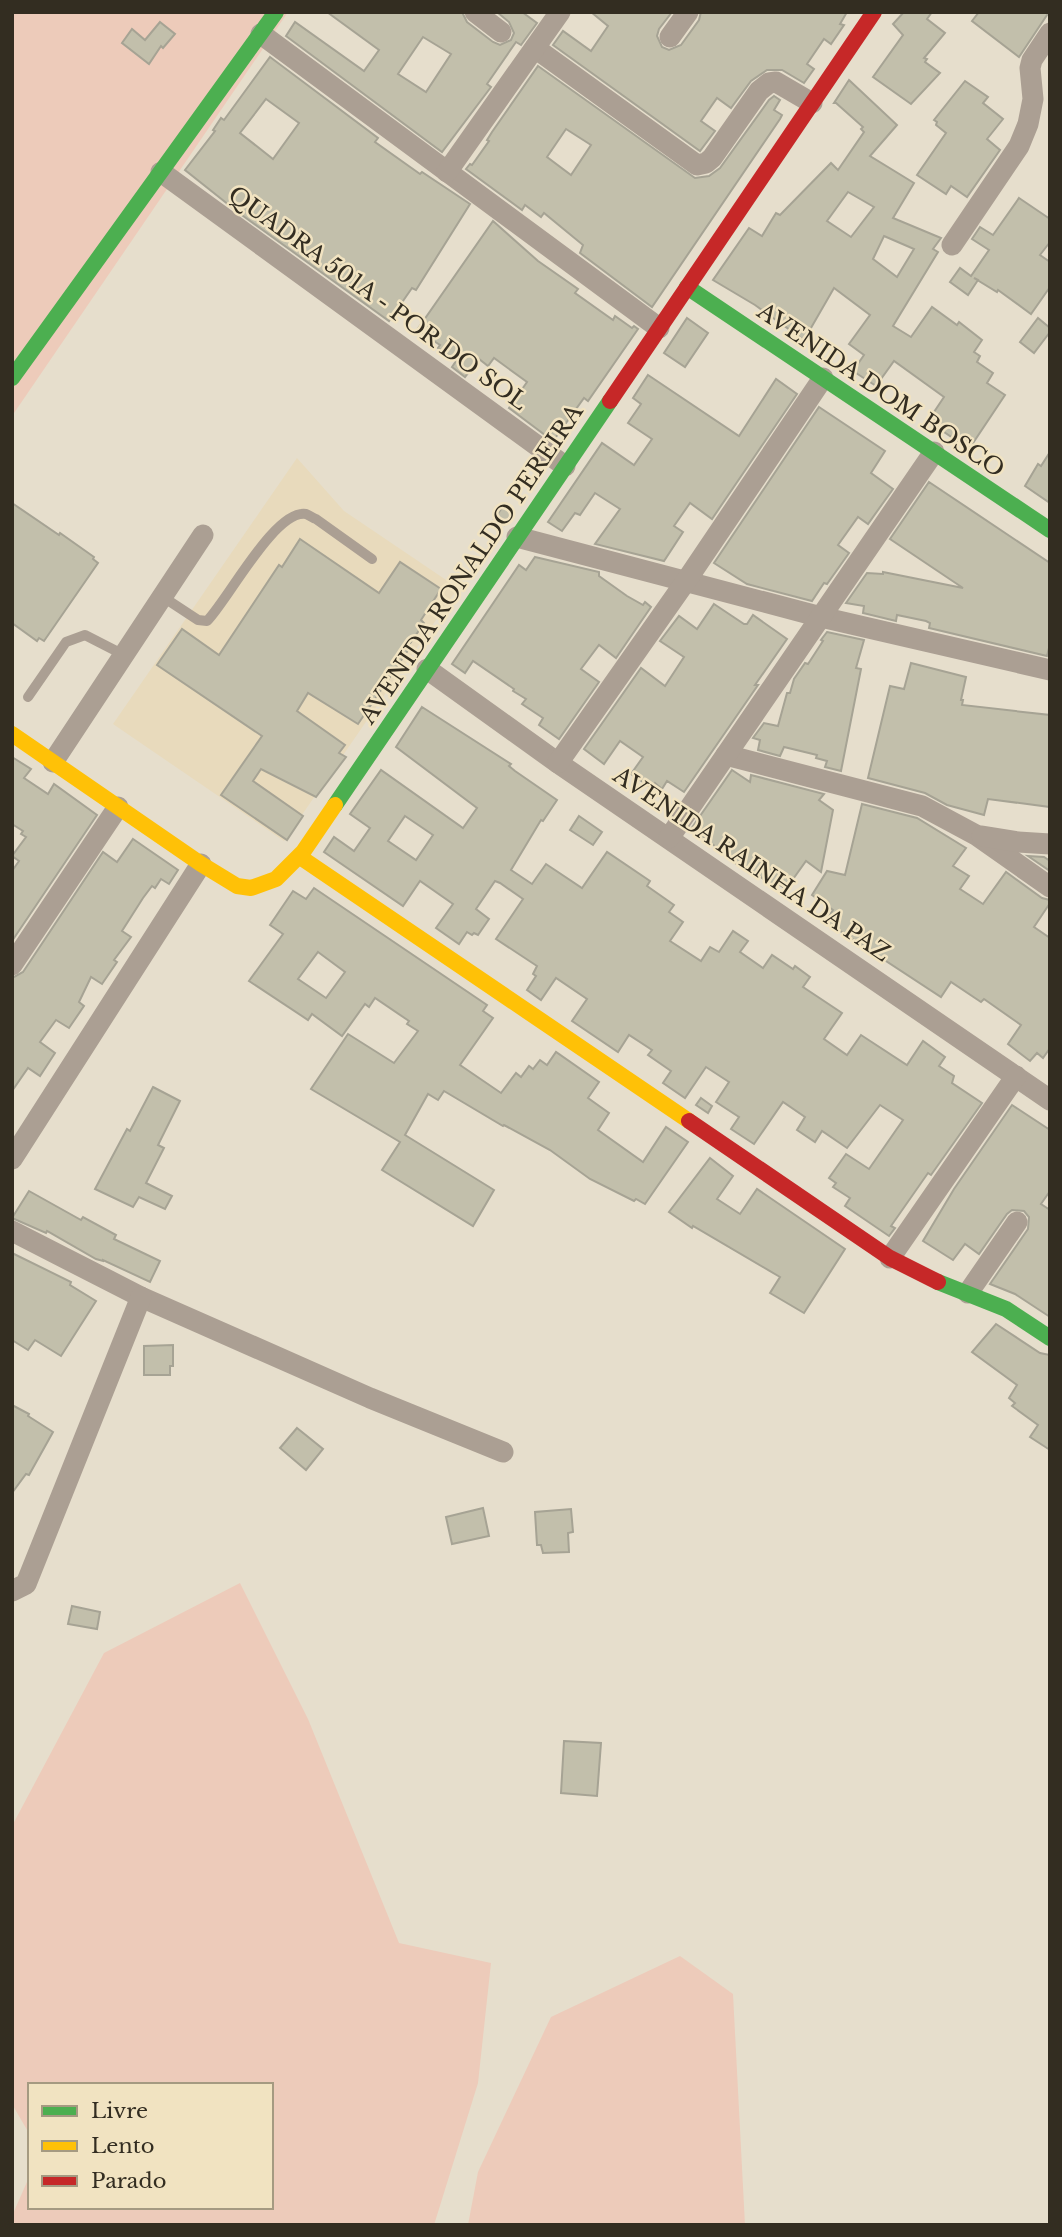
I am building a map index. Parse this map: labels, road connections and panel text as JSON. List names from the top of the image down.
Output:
{
  "streets": {
    "street": [
      "QUADRA 501A - POR DO SOL",
      "AVENIDA DOM BOSCO",
      "AVENIDA RONALDO PEREIRA",
      "AVENIDA RAINHA DA PAZ"
    ]
  },
  "crossings": [
    ["QUADRA 501A - POR DO SOL", "AVENIDA RONALDO PEREIRA"],
    ["AVENIDA DOM BOSCO", "AVENIDA RONALDO PEREIRA"],
    ["AVENIDA RONALDO PEREIRA", "AVENIDA RAINHA DA PAZ"]
  ],
  "legend": ["Livre", "Lento", "Parado"]
}
